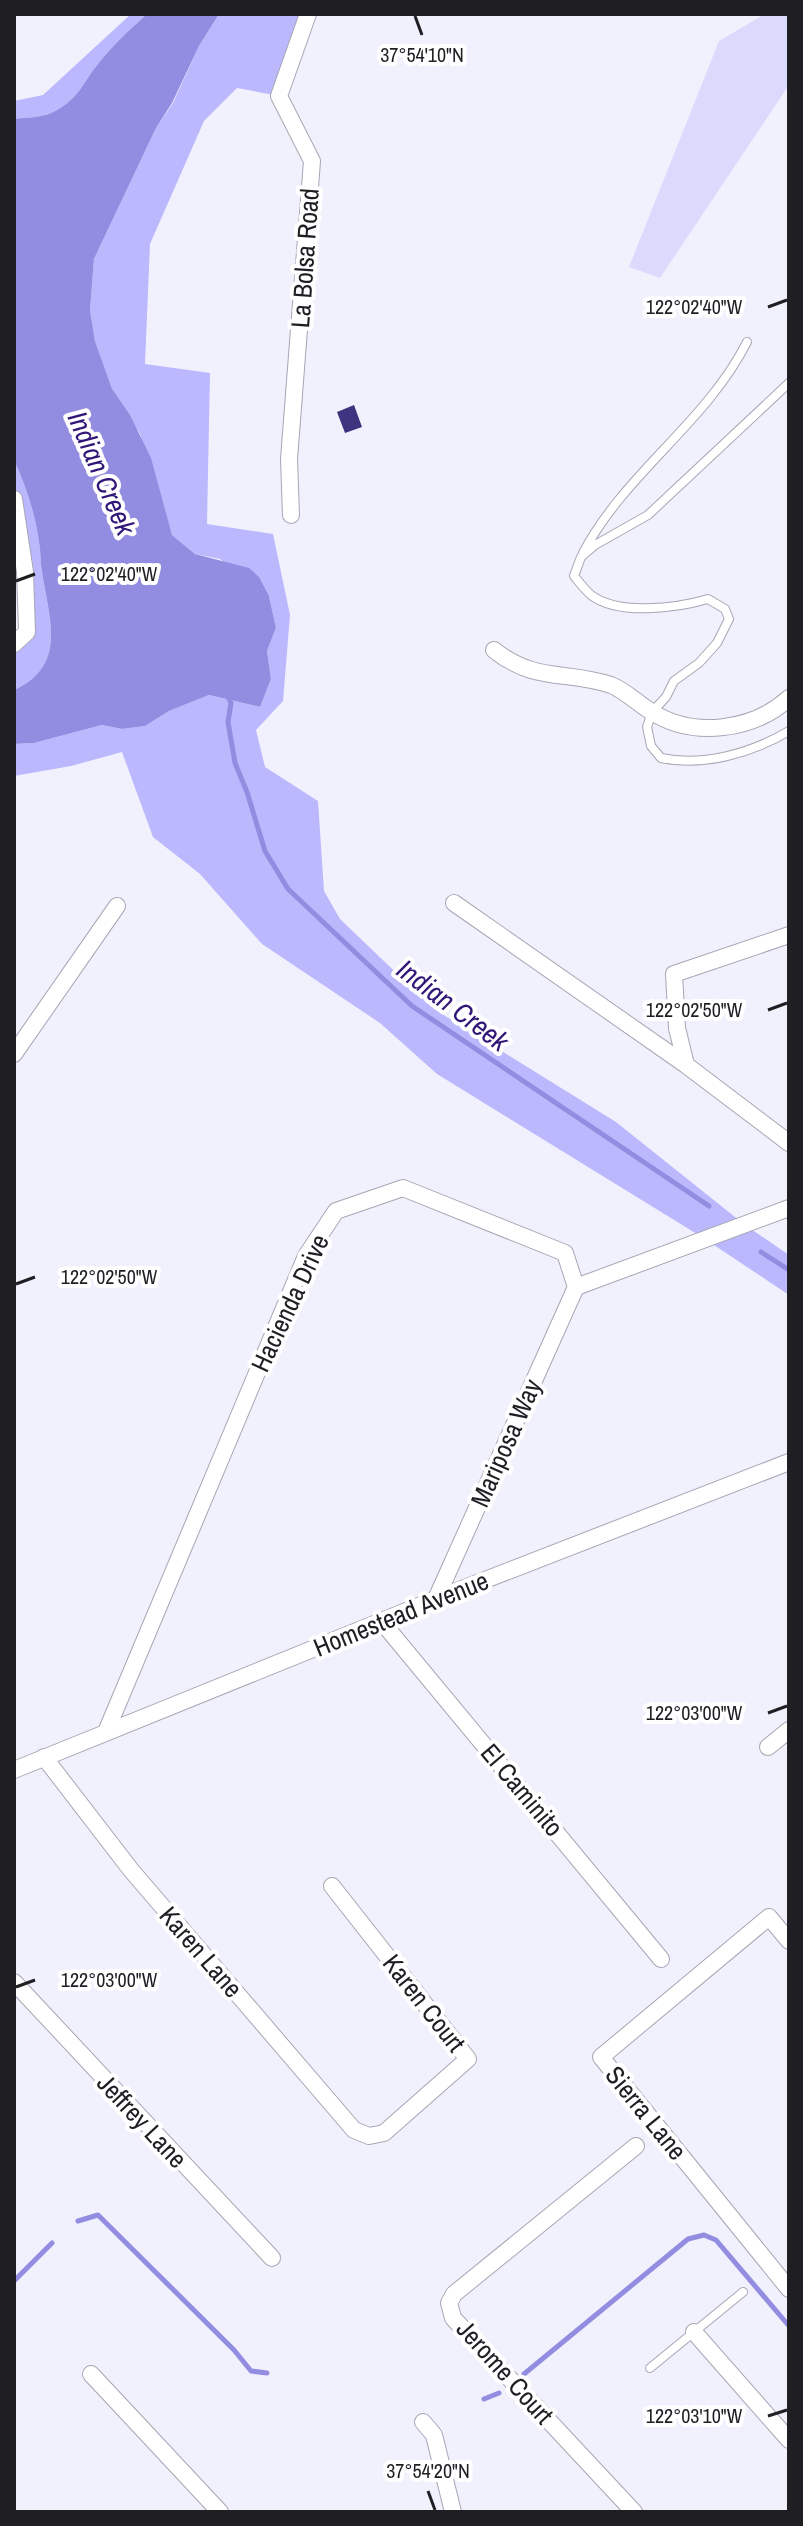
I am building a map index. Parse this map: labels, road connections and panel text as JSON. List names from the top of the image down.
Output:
{
  "streets": {
    "street": [
      "La Bolsa Road",
      "Hacienda Drive",
      "Mariposa Way",
      "Homestead Avenue",
      "El Caminito",
      "Karen Lane",
      "Karen Court",
      "Sierra Lane",
      "Jeffrey Lane",
      "Jerome Court"
    ]
  },
  "crossings": [
    ["Hacienda Drive", "Mariposa Way"],
    ["Hacienda Drive", "Homestead Avenue"],
    ["Mariposa Way", "Homestead Avenue"],
    ["Homestead Avenue", "El Caminito"],
    ["Homestead Avenue", "Karen Lane"],
    ["Karen Lane", "Karen Court"]
  ],
  "water": ["Indian Creek"],
  "coordinates": [
    "37°54'10\"N",
    "122°02'40\"W",
    "122°02'50\"W",
    "122°03'00\"W",
    "122°03'10\"W",
    "37°54'20\"N"
  ]
}
